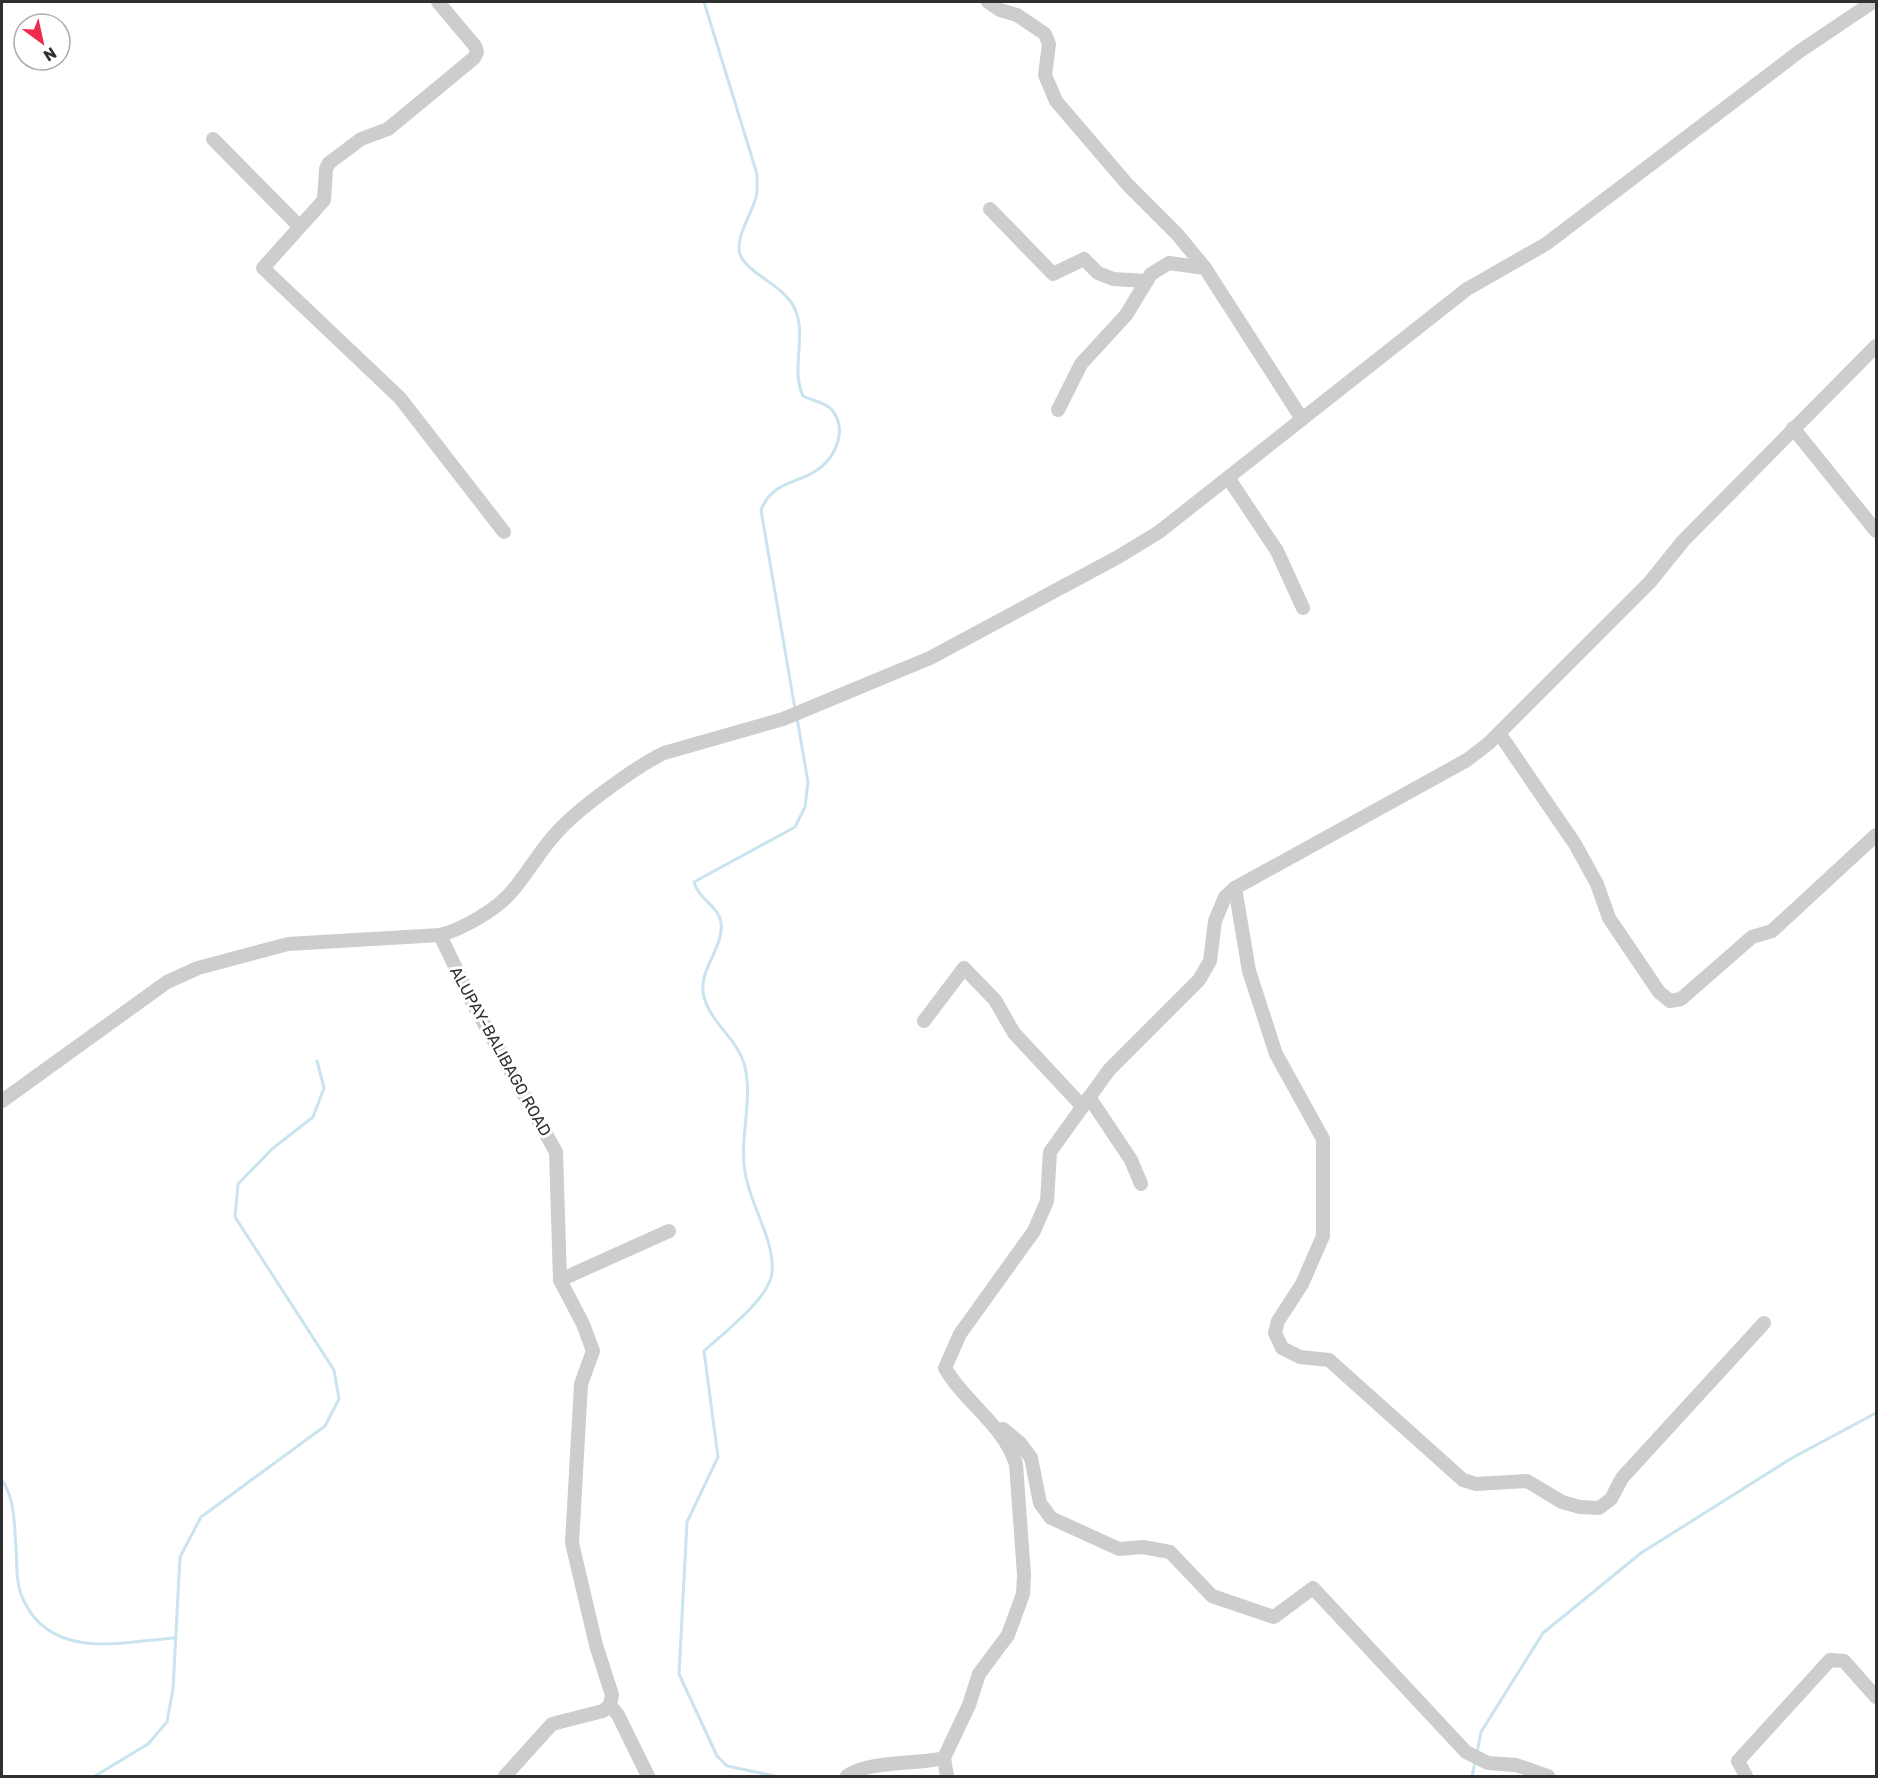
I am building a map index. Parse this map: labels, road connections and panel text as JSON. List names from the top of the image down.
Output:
{
  "streets": {
    "street": ["ALUPAY-BALIBAGO ROAD"]
  },
  "north": "bottom right"
}
